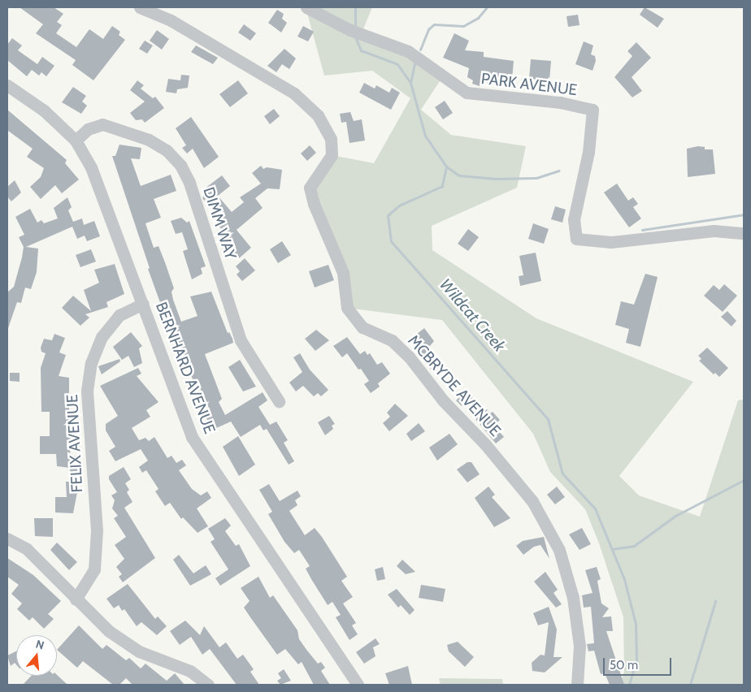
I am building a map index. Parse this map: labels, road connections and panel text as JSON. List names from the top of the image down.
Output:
{
  "streets": {
    "street": [
      "PARK AVENUE",
      "DIMM WAY",
      "BERNHARD AVENUE",
      "MCBRYDE AVENUE",
      "FELIX AVENUE"
    ]
  },
  "crossings": [
    ["DIMM WAY", "BERNHARD AVENUE"],
    ["BERNHARD AVENUE", "FELIX AVENUE"]
  ],
  "water": ["Wildcat Creek"],
  "scale_bar": "50 m",
  "north": "top"
}
